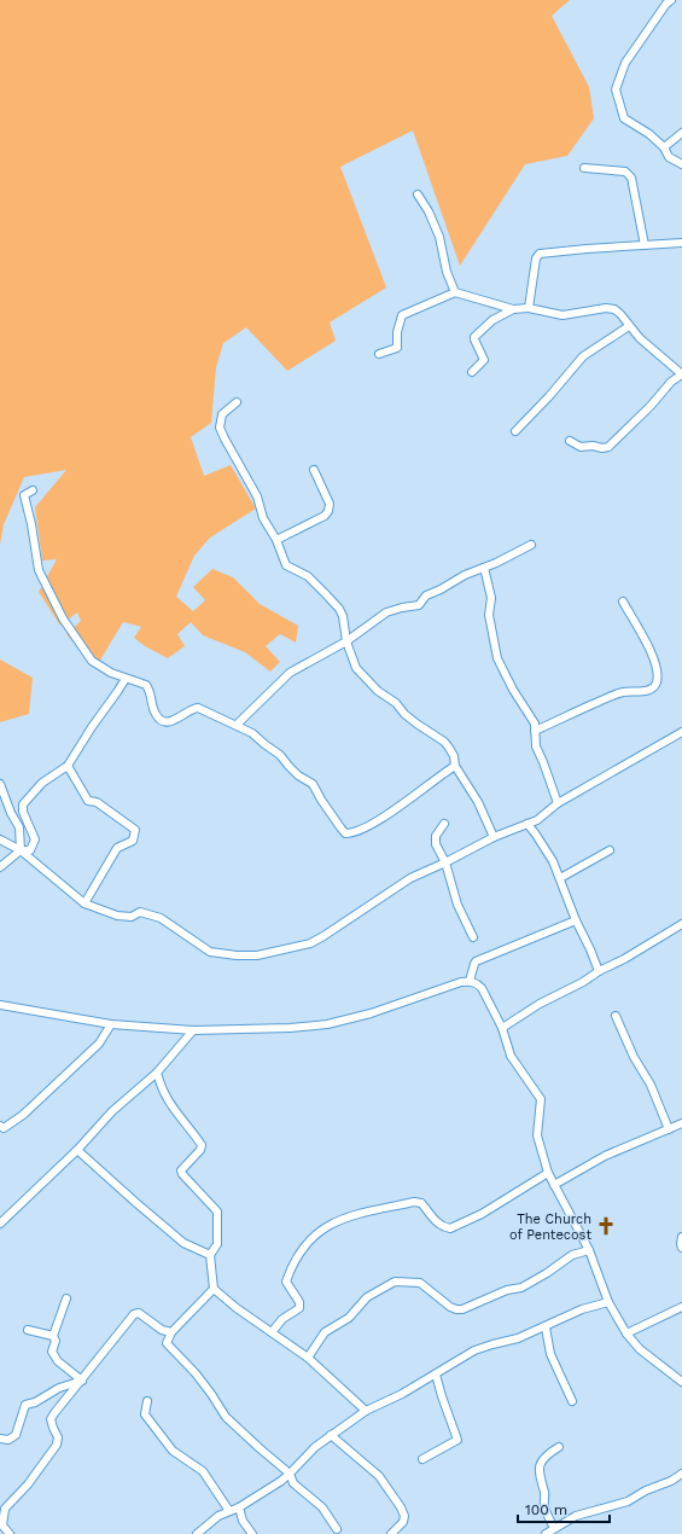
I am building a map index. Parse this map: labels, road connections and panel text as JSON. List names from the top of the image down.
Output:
{
  "places": {
    "church": ["The Church of Pentecost"]
  },
  "scale_bar": "100 m"
}
